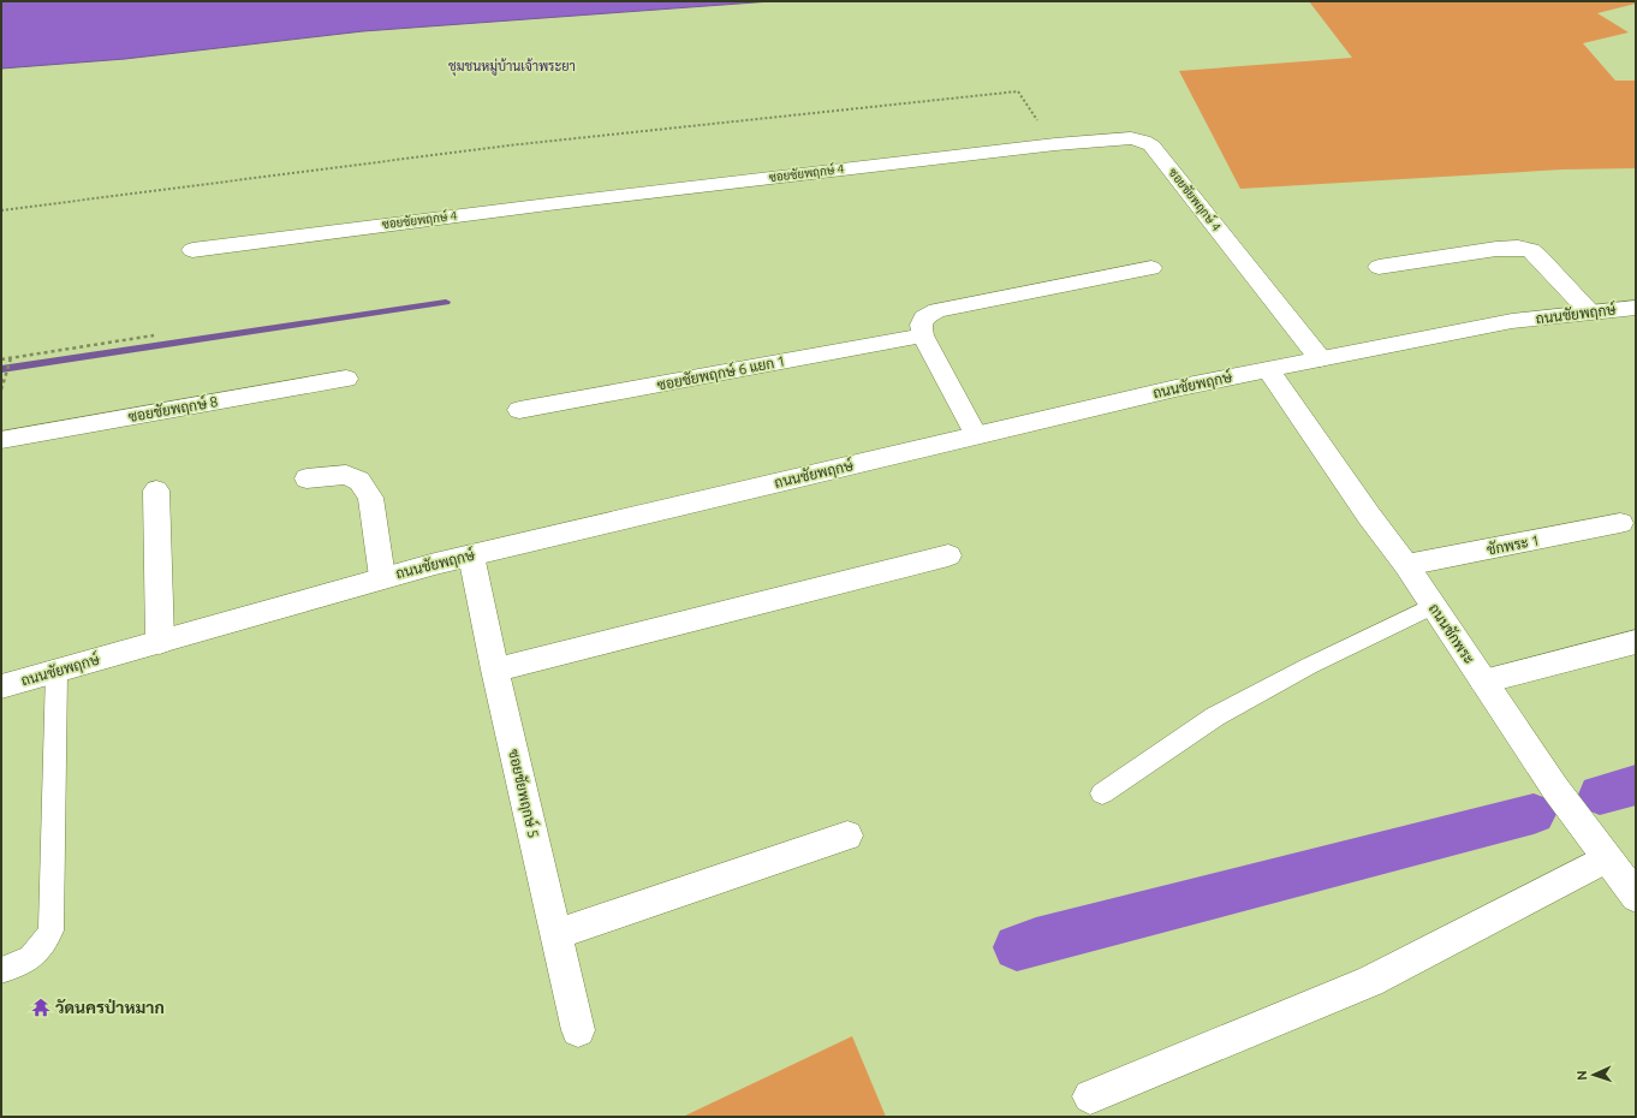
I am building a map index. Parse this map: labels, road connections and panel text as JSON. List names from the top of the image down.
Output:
{
  "streets": {
    "street": [
      "ซอยชัยพฤกษ์ 4",
      "ถนนชัยพฤกษ์",
      "ซอยชัยพฤกษ์ 6 แยก 1",
      "ซอยชัยพฤกษ์ 8",
      "ชักพระ 1",
      "ถนนชักพระ",
      "ซอยชัยพฤกษ์ 5"
    ]
  },
  "crossings": [
    ["ซอยชัยพฤกษ์ 4", "ถนนชัยพฤกษ์"],
    ["ถนนชัยพฤกษ์", "ถนนชักพระ"],
    ["ถนนชัยพฤกษ์", "ซอยชัยพฤกษ์ 5"],
    ["ชักพระ 1", "ถนนชักพระ"]
  ],
  "districts": ["ชุมชนหมู่บ้านเจ้าพระยา"],
  "places": {
    "temple": ["วัดนครป่าหมาก"]
  },
  "north": "left"
}
